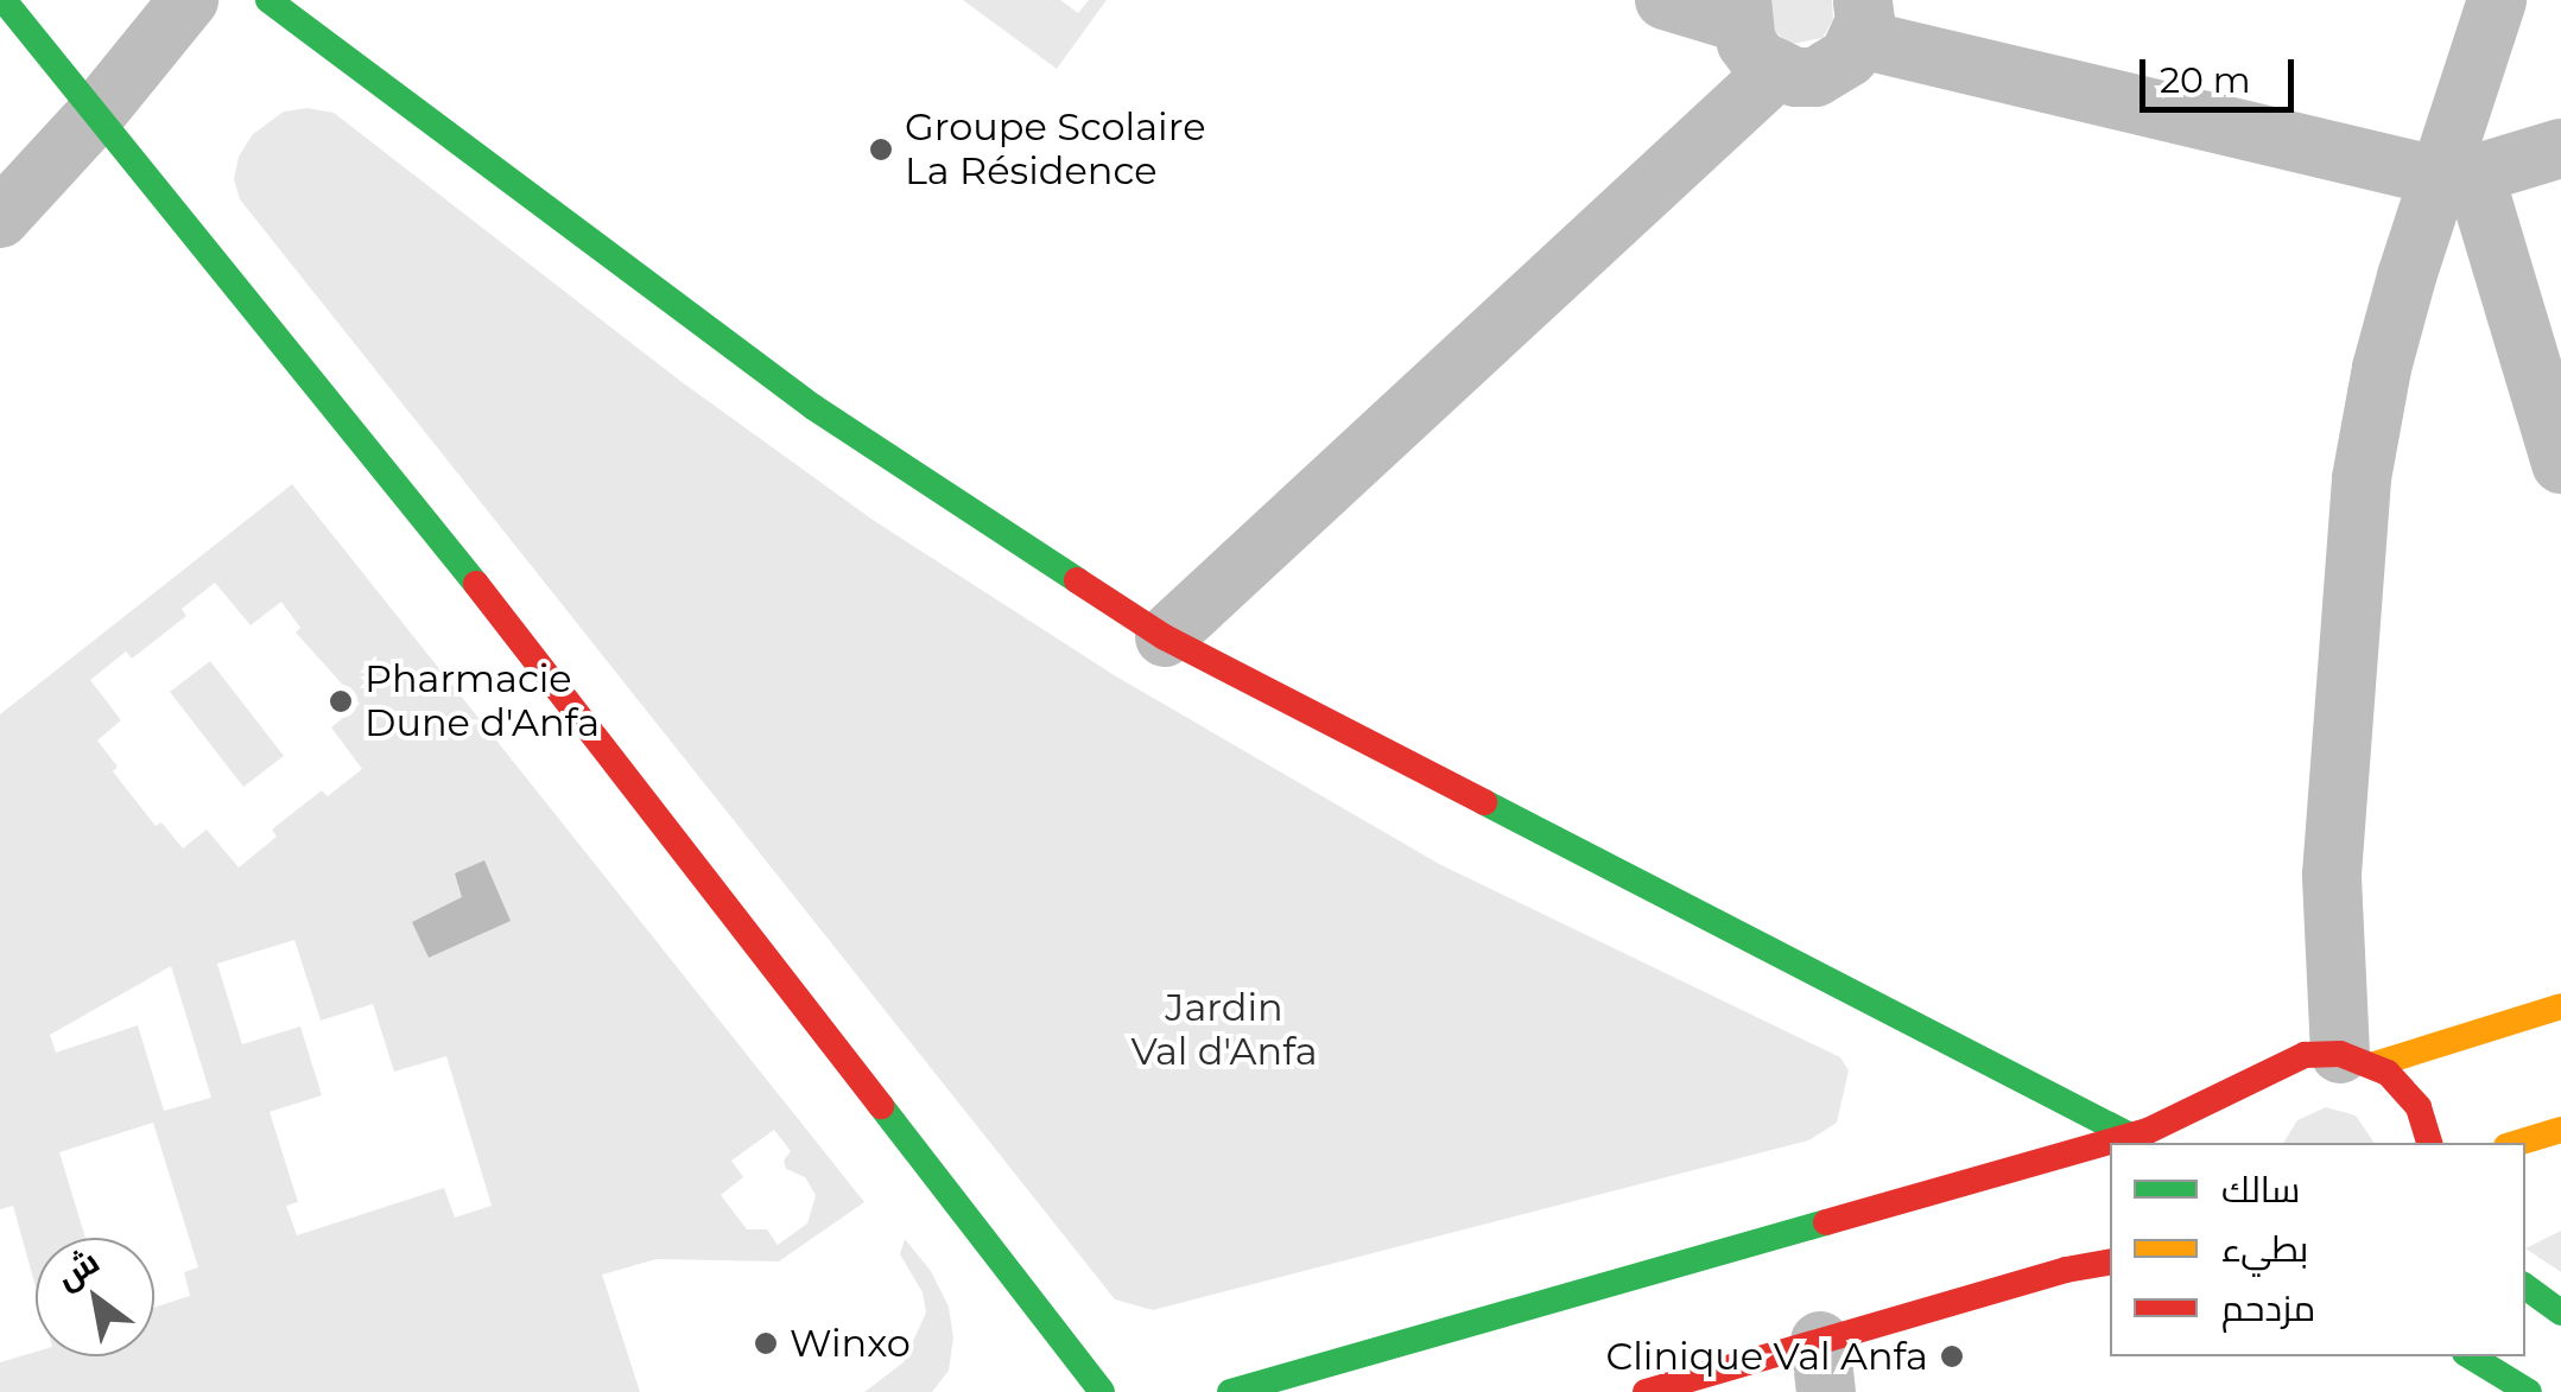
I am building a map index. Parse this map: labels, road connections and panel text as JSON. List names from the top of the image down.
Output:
{
  "parks": ["Jardin Val d'Anfa"],
  "places": [
    "Groupe Scolaire La Résidence",
    "Pharmacie Dune d'Anfa",
    "Winxo",
    "Clinique Val Anfa"
  ],
  "legend": ["سالك", "بطيء", "مزدحم"],
  "scale_bar": "20 m",
  "north": "top left"
}
